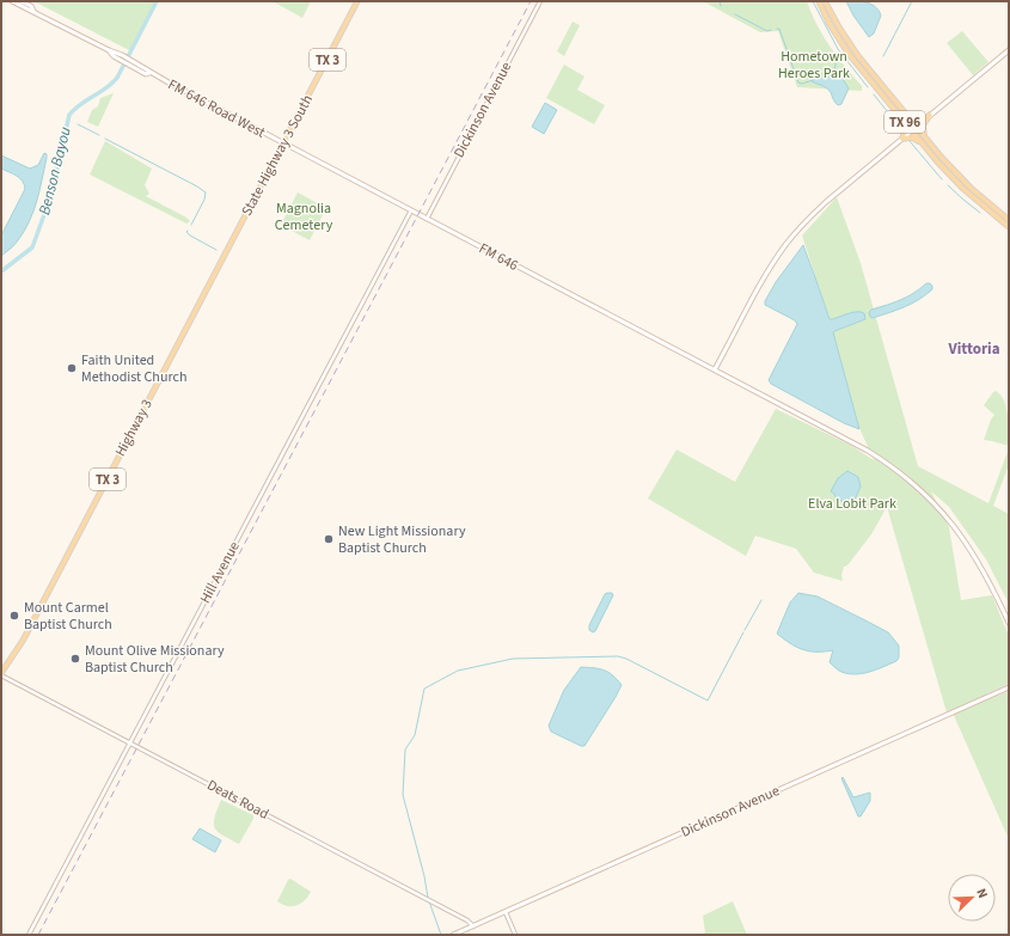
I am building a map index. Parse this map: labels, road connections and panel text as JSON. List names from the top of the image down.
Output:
{
  "streets": {
    "main road": [
      "TX 3",
      "FM 646 Road West",
      "Dickinson Avenue",
      "TX 96",
      "State Highway 3 South",
      "FM 646",
      "Highway 3"
    ],
    "street": ["Hill Avenue", "Deats Road"]
  },
  "crossings": [
    ["FM 646 Road West", "State Highway 3 South"],
    ["FM 646 Road West", "FM 646"],
    ["Dickinson Avenue", "FM 646"],
    ["Dickinson Avenue", "Deats Road"],
    ["State Highway 3 South", "FM 646"],
    ["State Highway 3 South", "Highway 3"],
    ["FM 646", "Hill Avenue"],
    ["Highway 3", "Deats Road"],
    ["Hill Avenue", "Deats Road"]
  ],
  "districts": ["Vittoria"],
  "water": ["Benson Bayou"],
  "parks": ["Hometown Heroes Park", "Magnolia Cemetery", "Elva Lobit Park"],
  "places": [
    "Faith United Methodist Church",
    "New Light Missionary Baptist Church",
    "Mount Carmel Baptist Church",
    "Mount Olive Missionary Baptist Church"
  ],
  "north": "top right"
}
